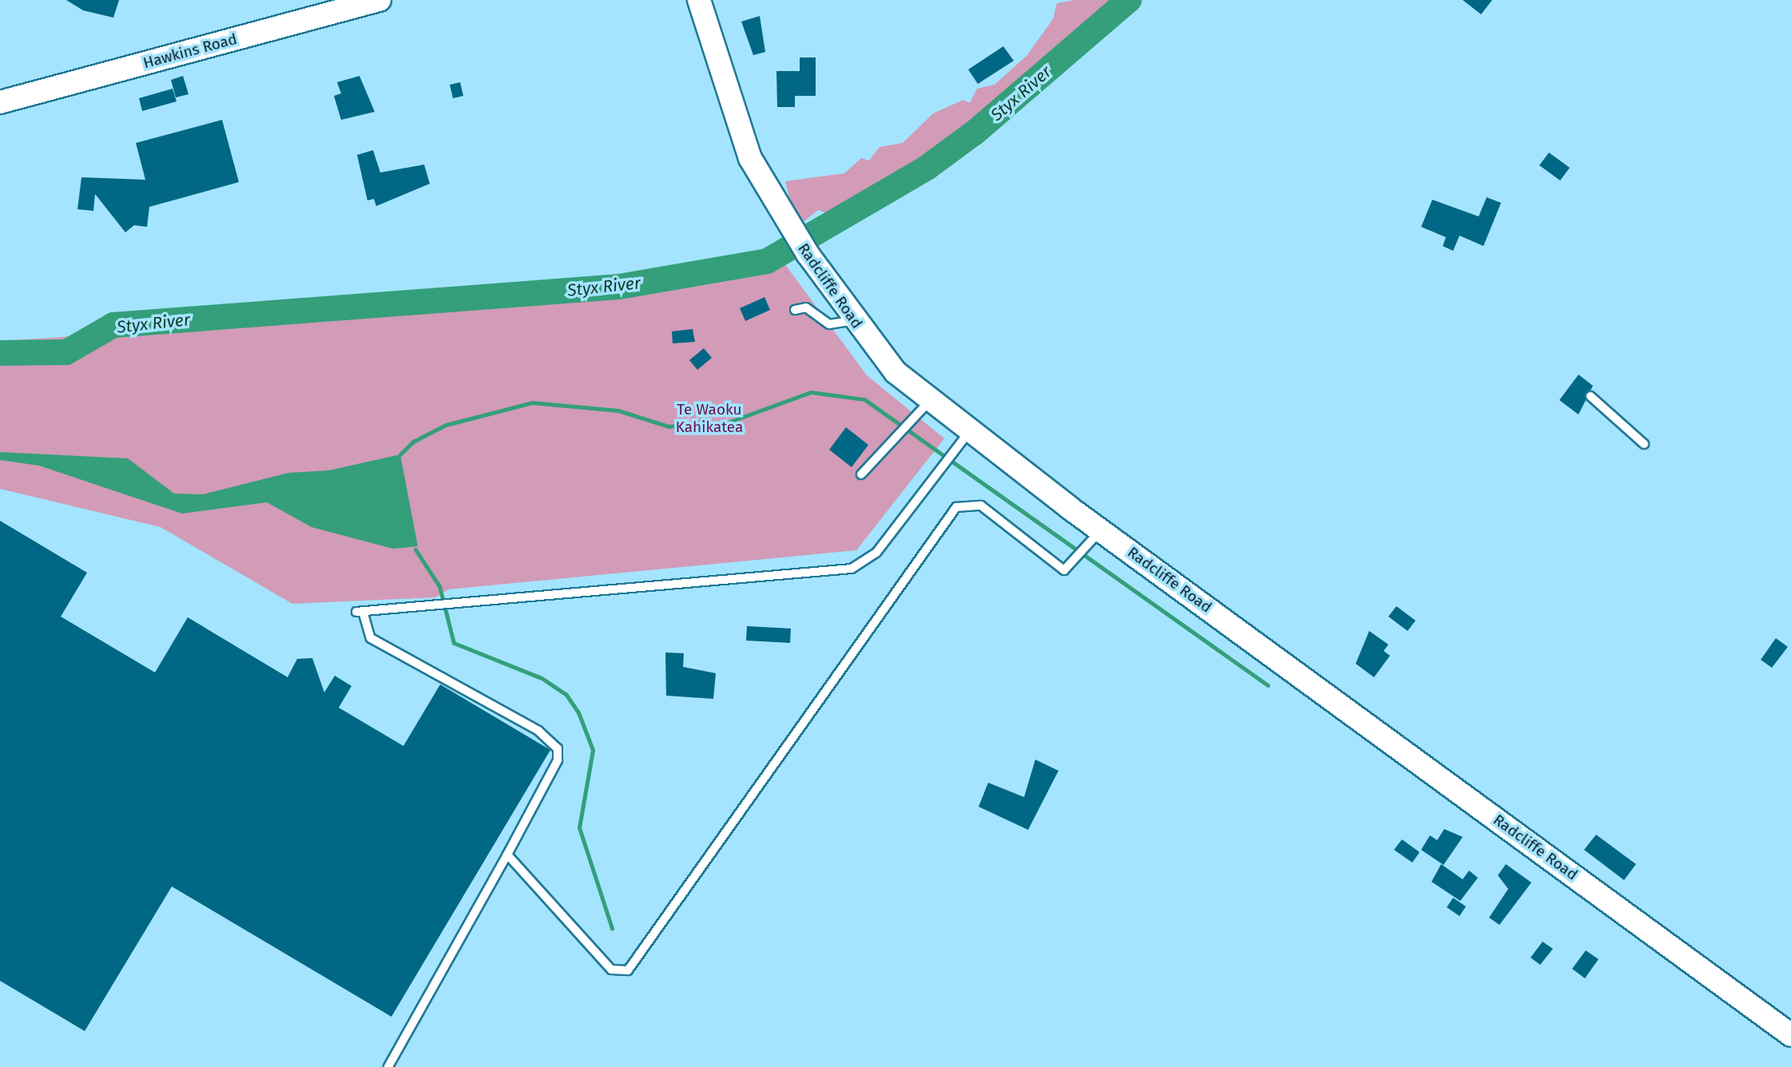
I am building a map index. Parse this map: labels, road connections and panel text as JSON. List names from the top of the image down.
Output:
{
  "streets": {
    "street": ["Hawkins Road", "Radcliffe Road"]
  },
  "water": ["Styx River"],
  "parks": ["Te Waoku Kahikatea"]
}
